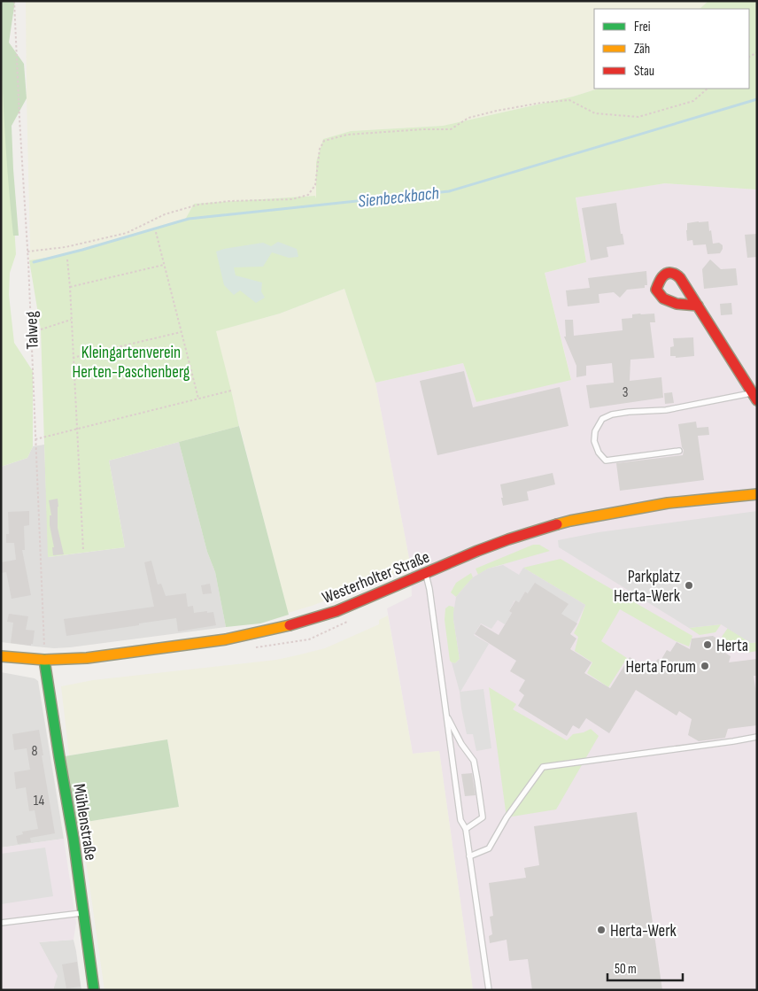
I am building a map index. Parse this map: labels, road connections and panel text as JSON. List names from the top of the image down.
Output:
{
  "streets": {
    "main road": ["Westerholter Straße", "Mühlenstraße"],
    "path": ["Talweg"]
  },
  "crossings": [
    ["Talweg", "Westerholter Straße"],
    ["Talweg", "Mühlenstraße"],
    ["Westerholter Straße", "Mühlenstraße"]
  ],
  "water": ["Sienbeckbach"],
  "parks": ["Kleingartenverein Herten-Paschenberg"],
  "places": [
    "Parkplatz Herta-Werk",
    "Herta",
    "Herta Forum",
    "Herta-Werk"
  ],
  "house_numbers": ["3", "8", "14"],
  "legend": ["Frei", "Zäh", "Stau"],
  "scale_bar": "50 m"
}
